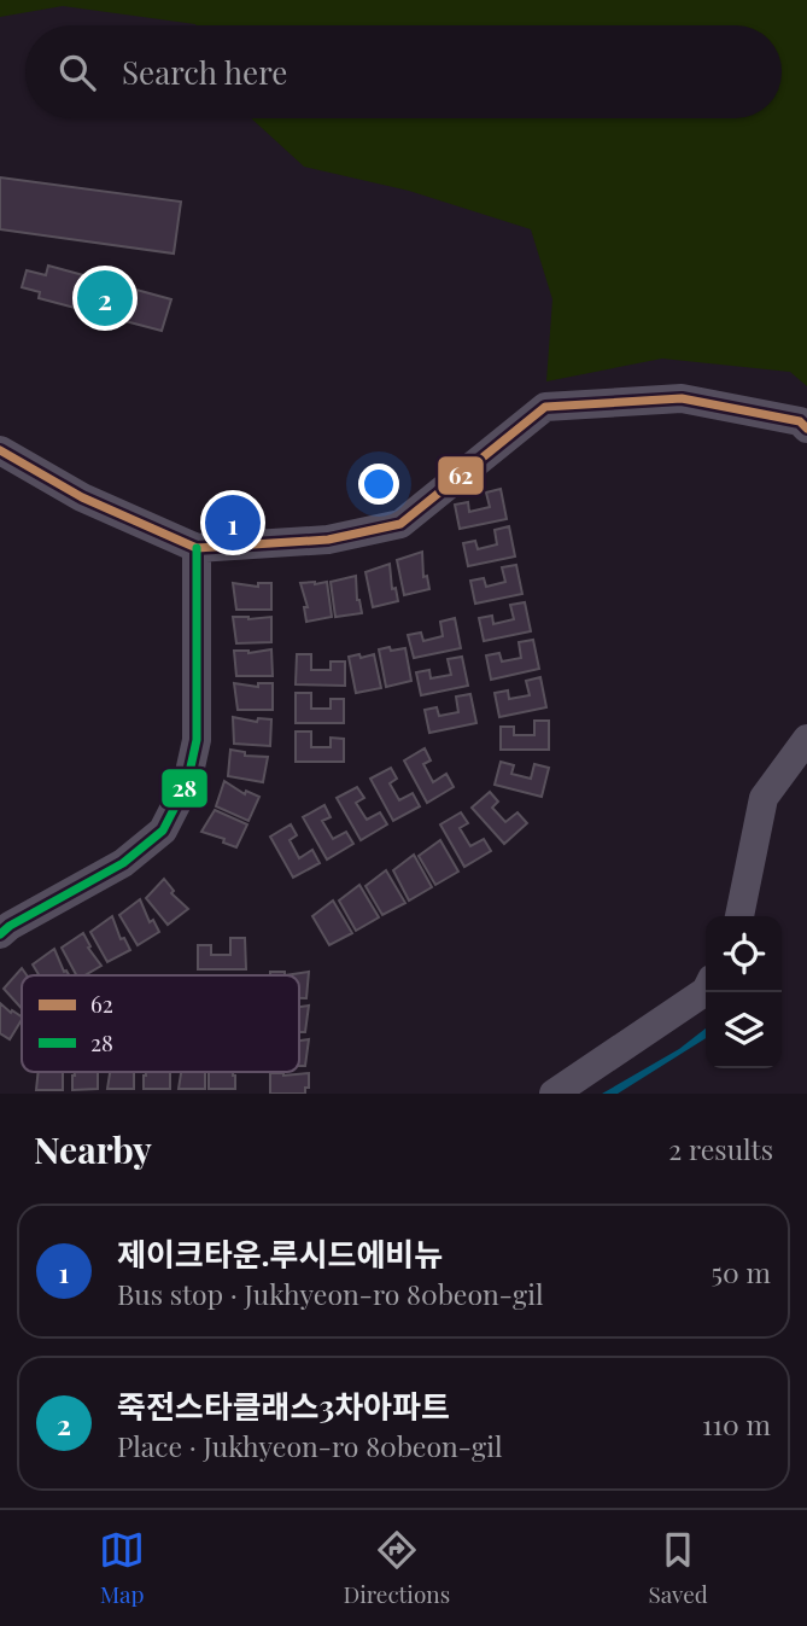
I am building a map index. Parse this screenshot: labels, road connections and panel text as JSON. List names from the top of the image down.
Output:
{
  "lines": ["transit line 62", "transit line 28"],
  "legend": ["62", "28"],
  "page": {
    "search": "Search here",
    "pins": ["2", "1"],
    "heading": ["Nearby", "2 results"],
    "list": [
      {
        "mark": "1",
        "name": "제이크타운.루시드에비뉴",
        "note": "Bus stop · Jukhyeon-ro 80beon-gil",
        "value": "50 m"
      },
      {
        "mark": "2",
        "name": "죽전스타클래스3차아파트",
        "note": "Place · Jukhyeon-ro 80beon-gil",
        "value": "110 m"
      }
    ],
    "nav": ["Map", "Directions", "Saved"]
  }
}
